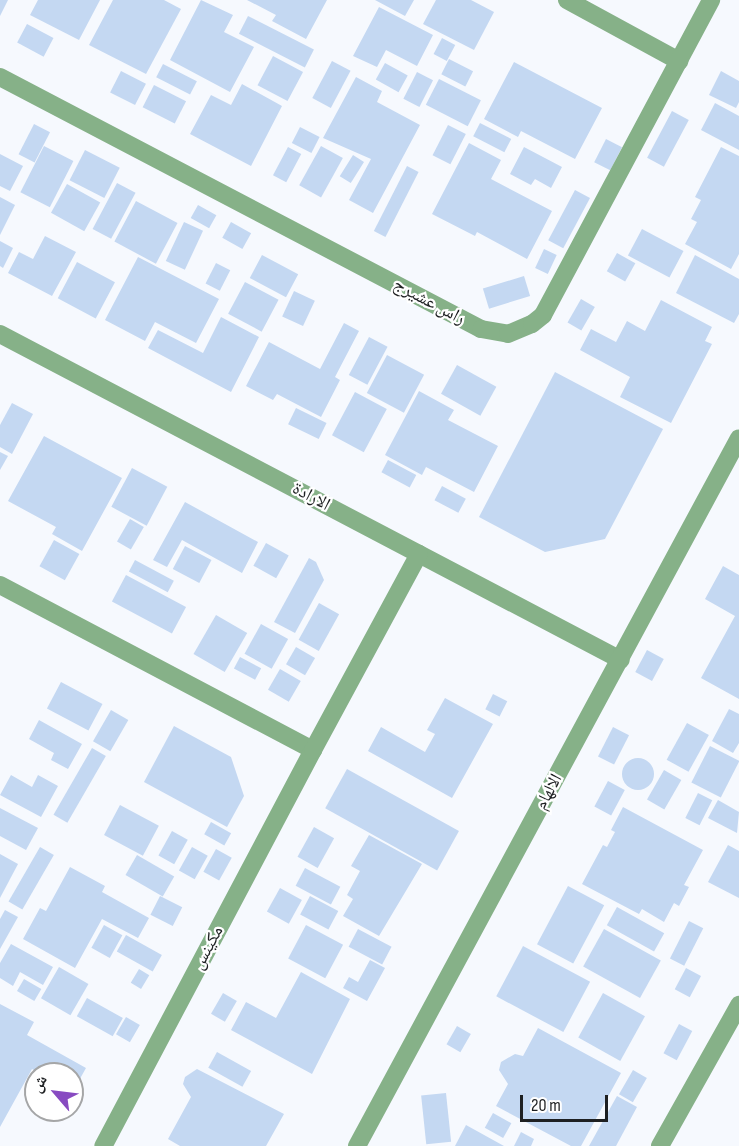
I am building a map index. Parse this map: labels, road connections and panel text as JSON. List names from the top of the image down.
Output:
{
  "streets": {
    "street": [
      "راس عشيرج",
      "الارادة",
      "الالهام",
      "مكينس"
    ]
  },
  "crossings": [
    ["الارادة", "الالهام"],
    ["الارادة", "مكينس"]
  ],
  "scale_bar": "20 m",
  "north": "top left"
}
